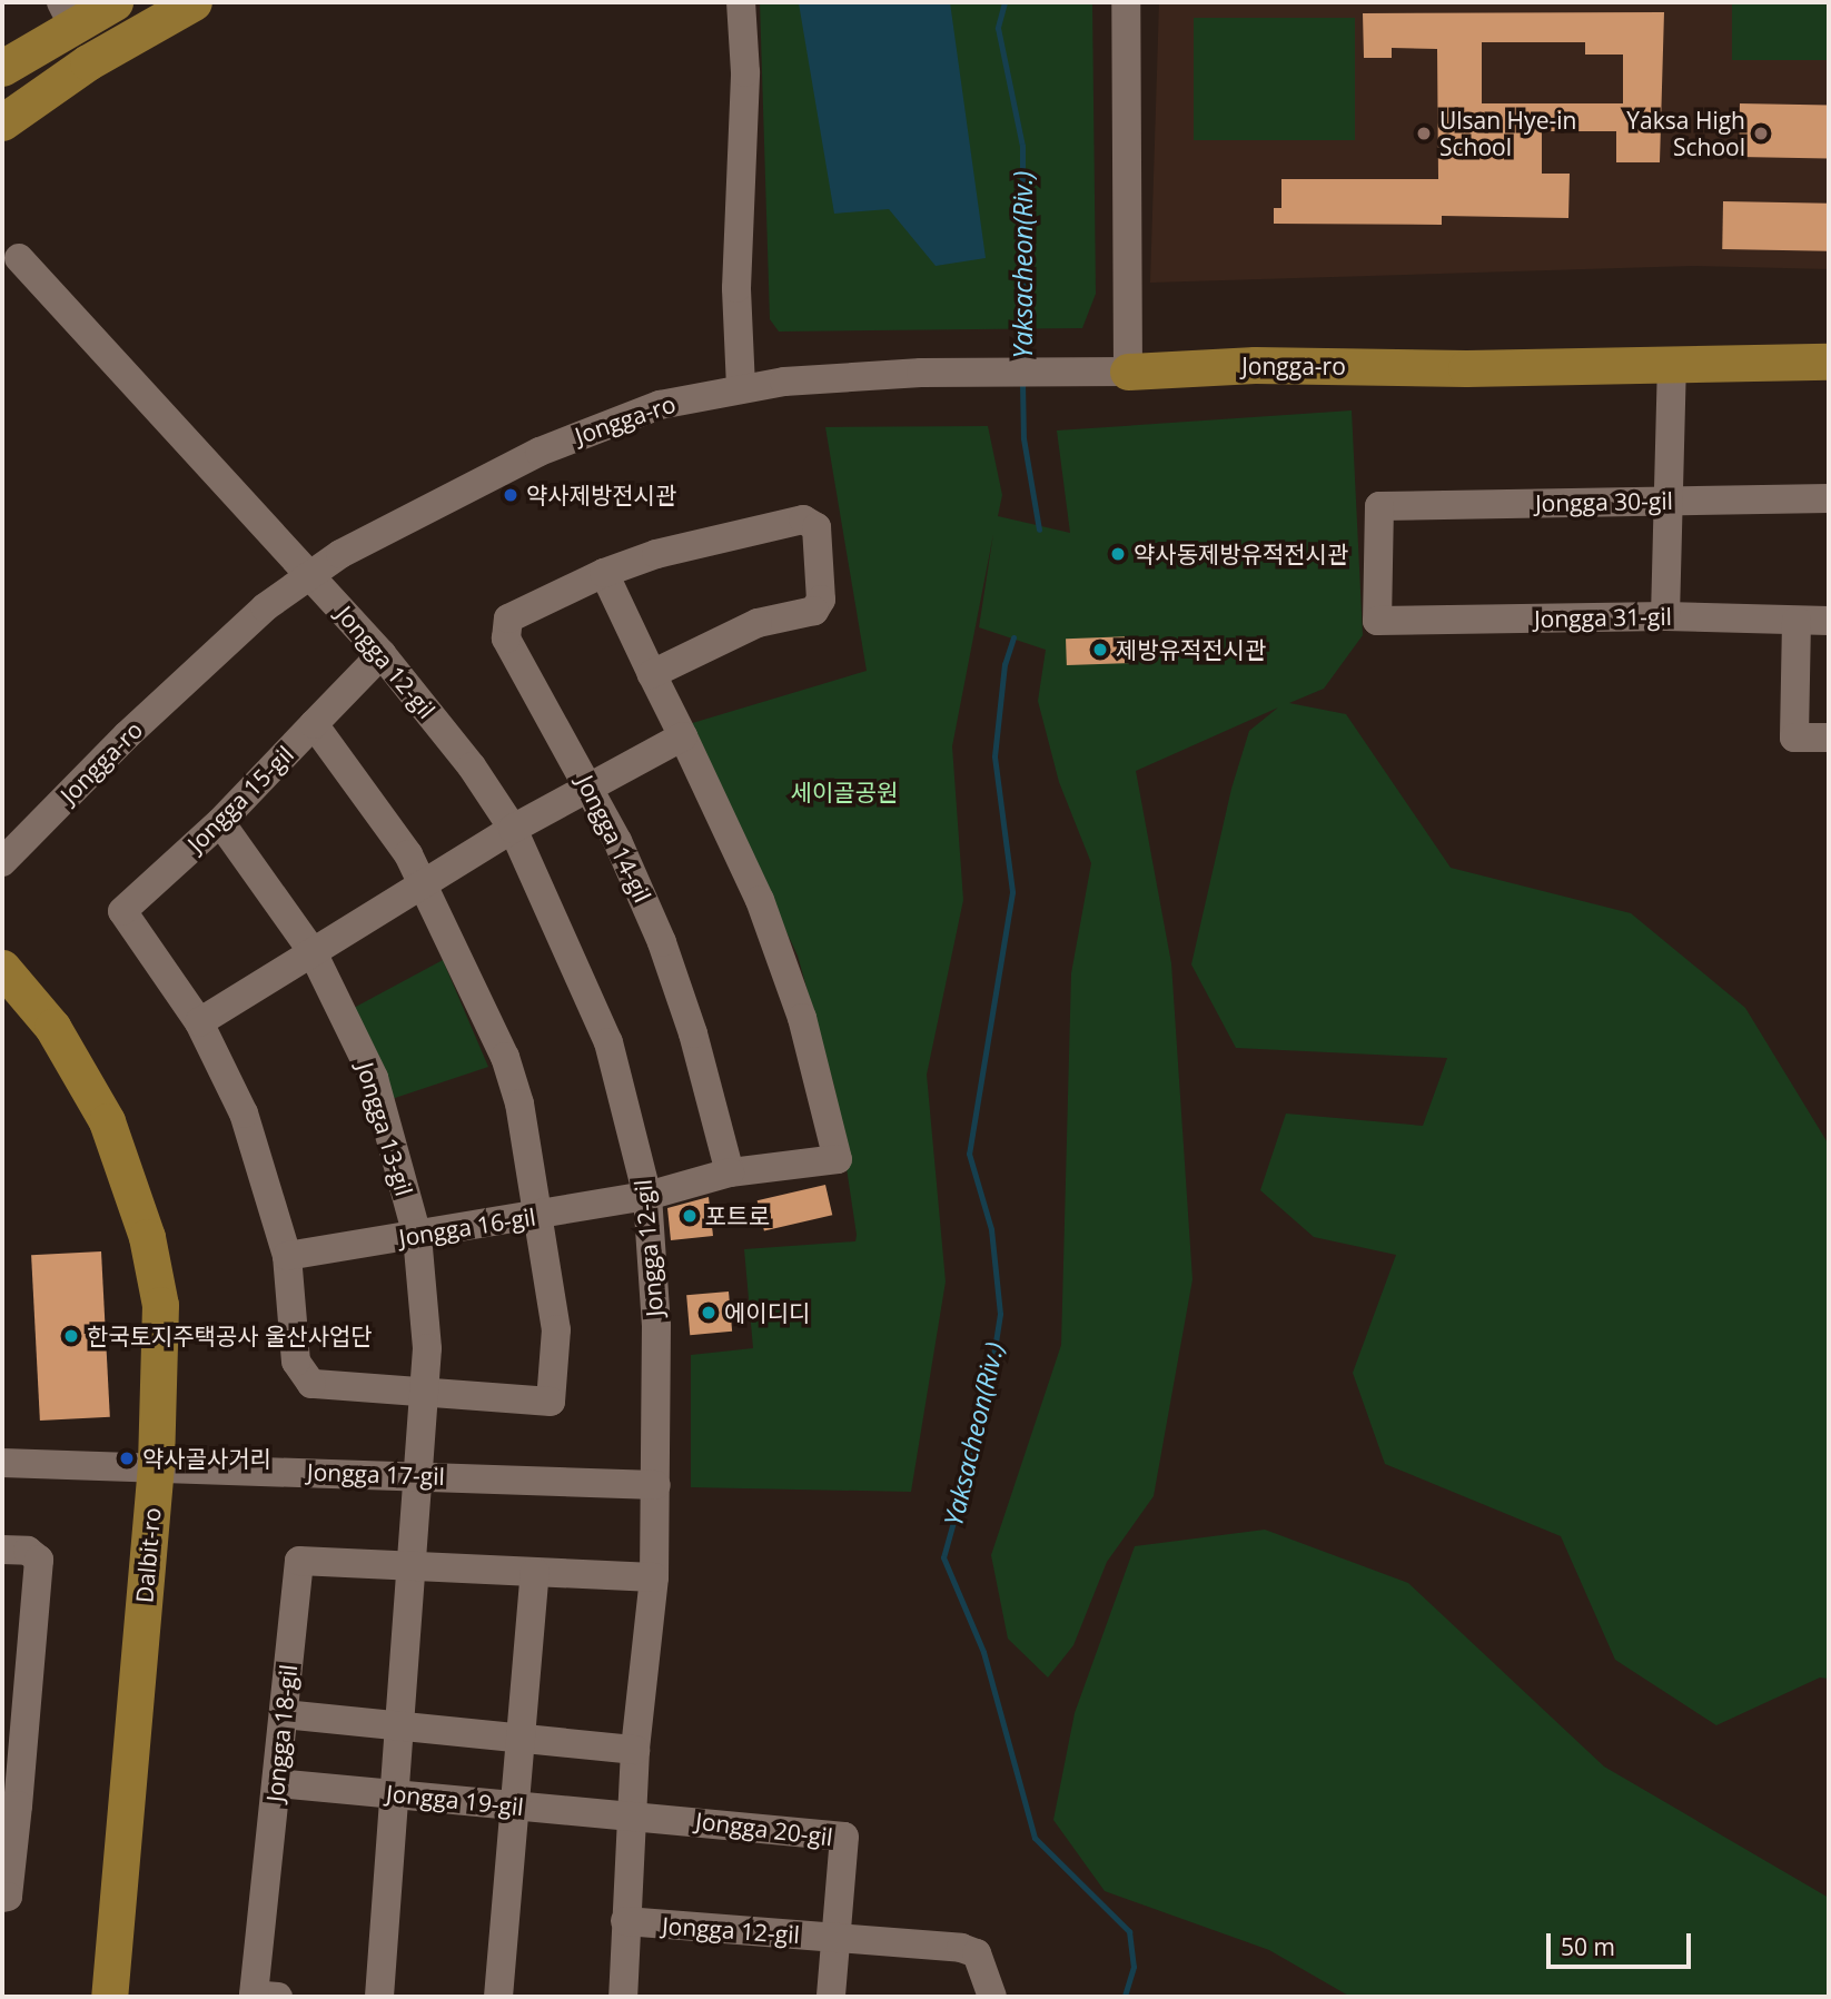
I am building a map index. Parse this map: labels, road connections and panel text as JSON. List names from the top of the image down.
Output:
{
  "streets": {
    "main road": ["Jongga-ro", "Dalbit-ro"],
    "street": [
      "Jongga 30-gil",
      "Jongga 31-gil",
      "Jongga 12-gil",
      "Jongga 15-gil",
      "Jongga 14-gil",
      "Jongga 13-gil",
      "Jongga 16-gil",
      "Jongga 17-gil",
      "Jongga 18-gil",
      "Jongga 19-gil",
      "Jongga 20-gil"
    ]
  },
  "crossings": [
    ["Jongga-ro", "Jongga 12-gil"],
    ["Jongga 30-gil", "Jongga 31-gil"],
    ["Jongga 12-gil", "Jongga 16-gil"],
    ["Jongga 12-gil", "Jongga 17-gil"],
    ["Jongga 12-gil", "Jongga 18-gil"],
    ["Jongga 12-gil", "Jongga 19-gil"],
    ["Jongga 12-gil", "Jongga 20-gil"],
    ["Jongga 15-gil", "Jongga 13-gil"],
    ["Jongga 15-gil", "Jongga 16-gil"],
    ["Jongga 13-gil", "Jongga 16-gil"],
    ["Jongga 13-gil", "Jongga 17-gil"],
    ["Jongga 13-gil", "Jongga 18-gil"],
    ["Jongga 17-gil", "Dalbit-ro"],
    ["Jongga 18-gil", "Jongga 19-gil"],
    ["Jongga 19-gil", "Jongga 20-gil"]
  ],
  "water": ["Yaksacheon(Riv.)"],
  "parks": ["세이골공원"],
  "places": [
    "Ulsan Hye-in School",
    "Yaksa High School",
    "약사제방전시관",
    "약사동제방유적전시관",
    "제방유적전시관",
    "포트로",
    "에이디디",
    "한국토지주택공사 울산사업단",
    "약사골사거리"
  ],
  "scale_bar": "50 m"
}
